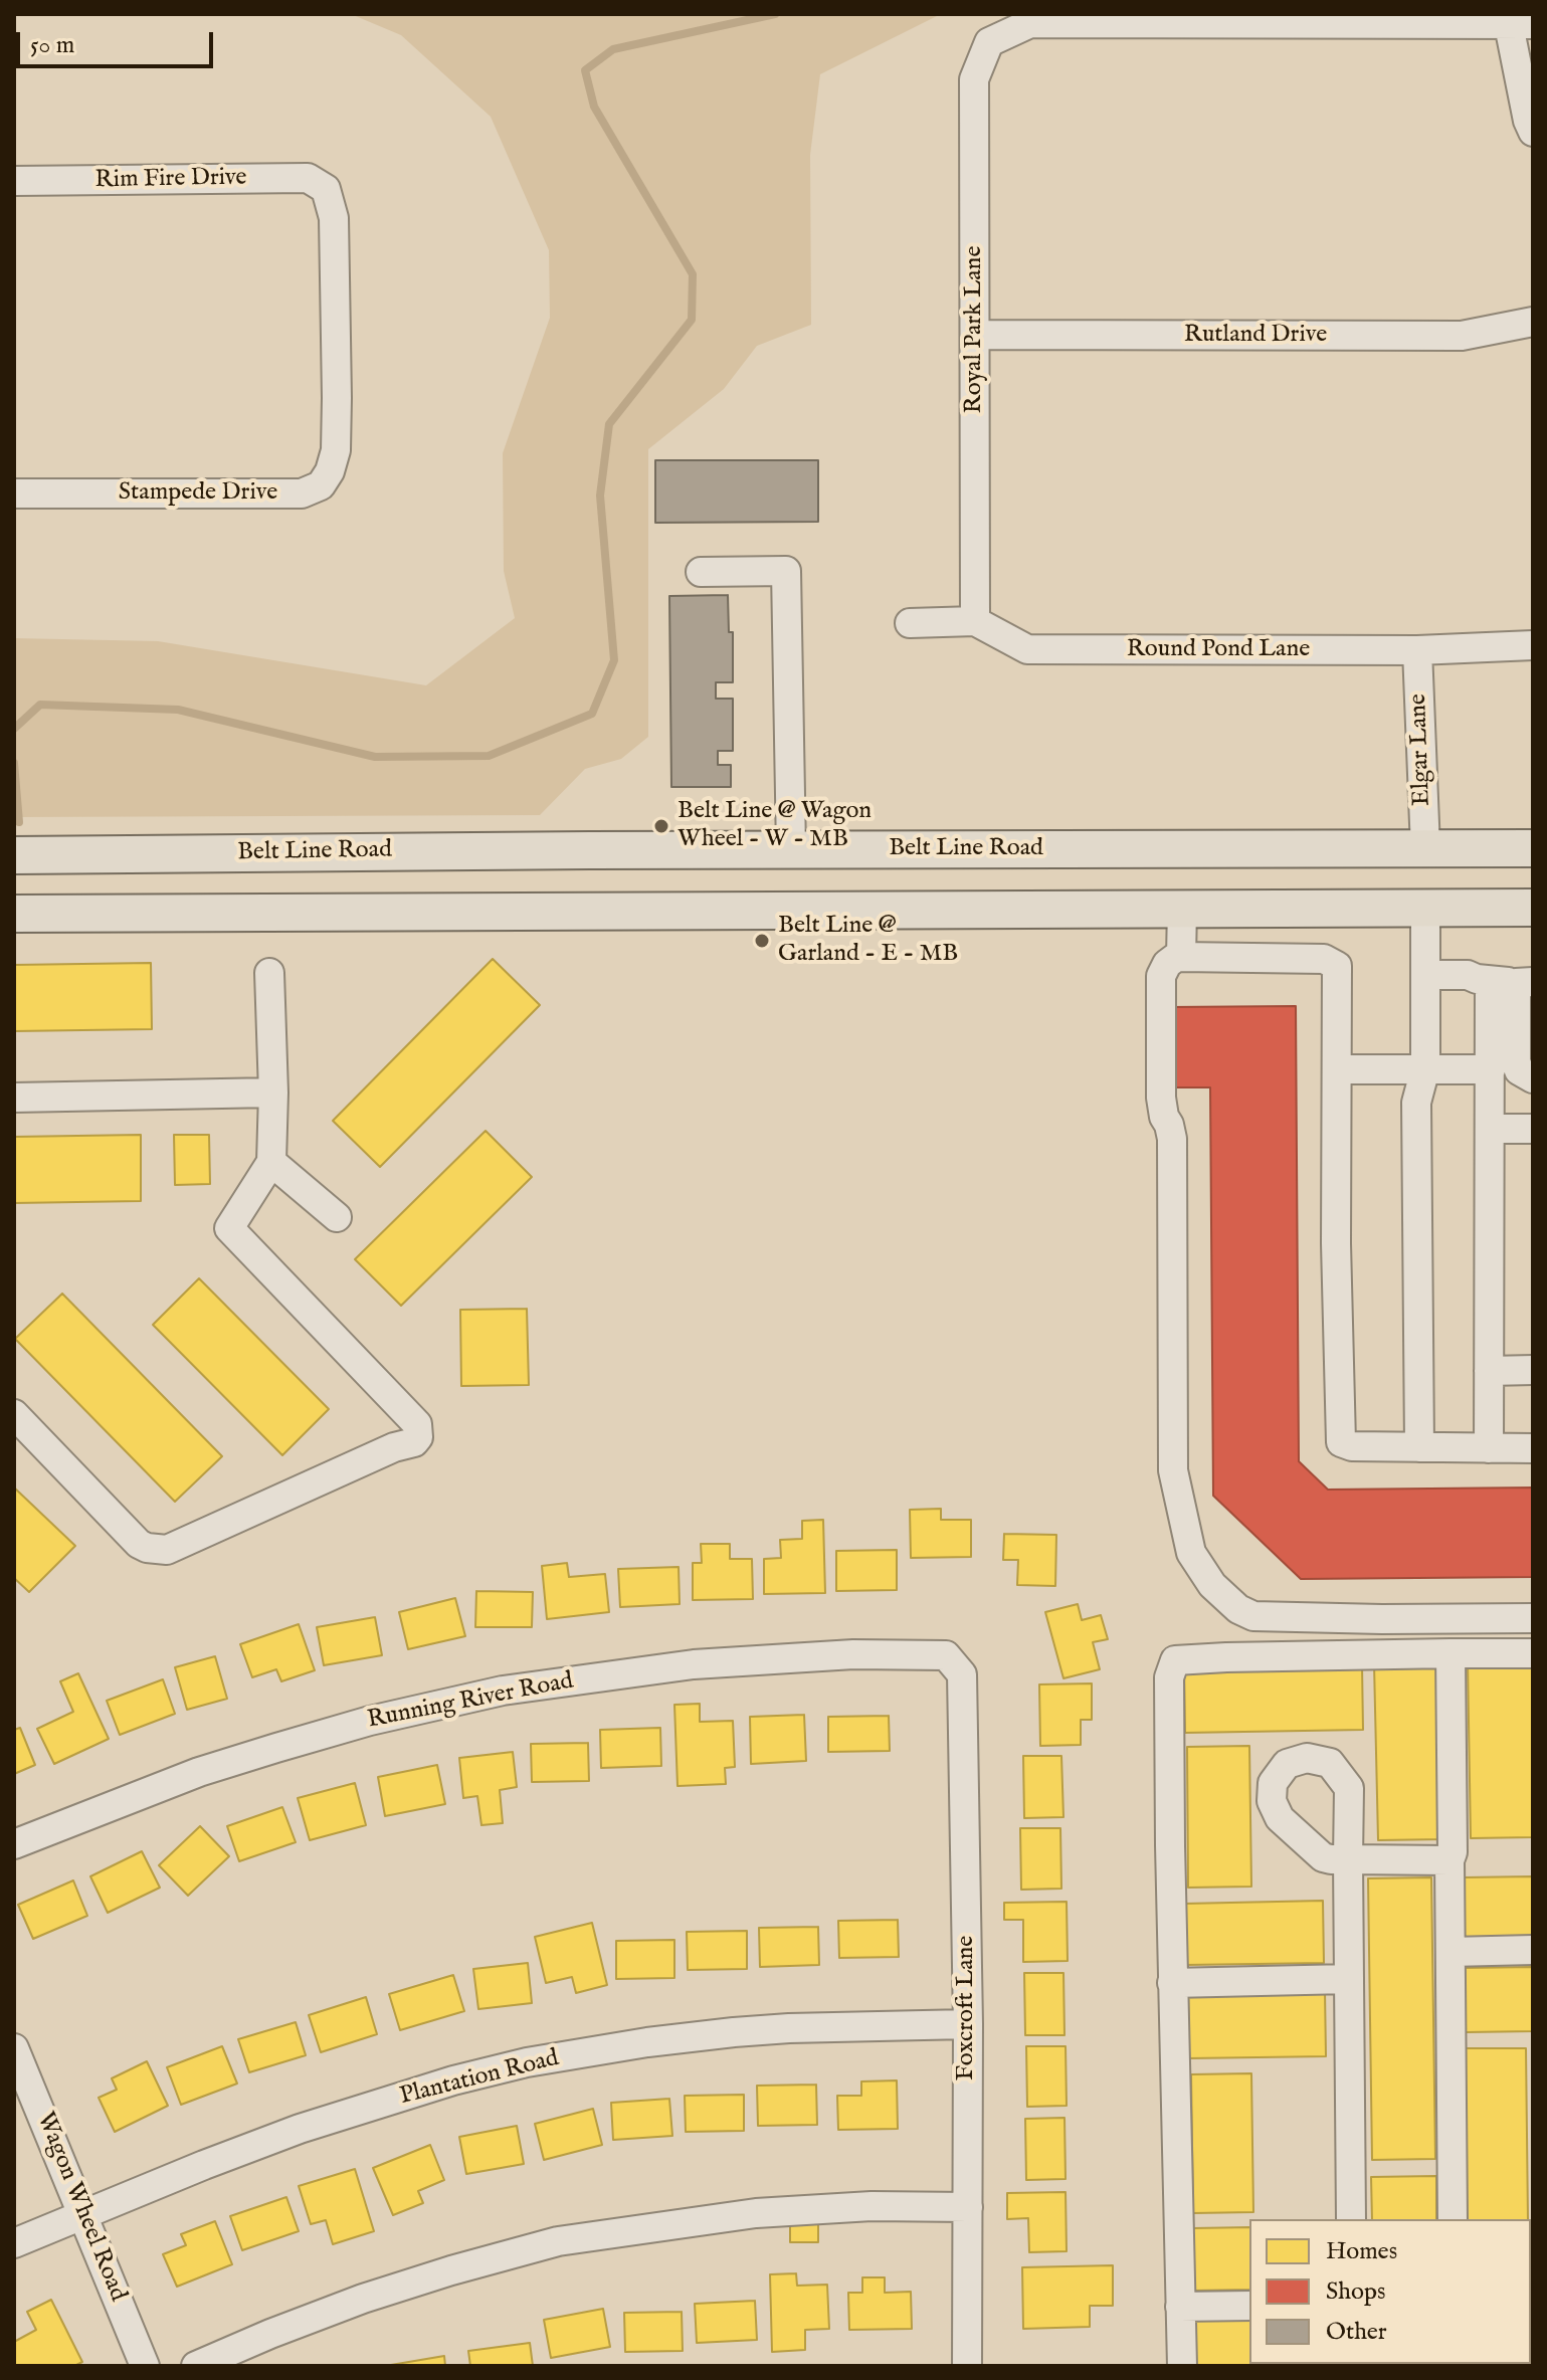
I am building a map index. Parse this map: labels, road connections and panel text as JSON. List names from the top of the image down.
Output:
{
  "streets": {
    "main road": ["Belt Line Road"],
    "street": [
      "Rim Fire Drive",
      "Royal Park Lane",
      "Rutland Drive",
      "Stampede Drive",
      "Round Pond Lane",
      "Elgar Lane",
      "Running River Road",
      "Foxcroft Lane",
      "Plantation Road",
      "Wagon Wheel Road"
    ]
  },
  "crossings": [
    ["Rim Fire Drive", "Stampede Drive"],
    ["Royal Park Lane", "Rutland Drive"],
    ["Royal Park Lane", "Round Pond Lane"],
    ["Round Pond Lane", "Elgar Lane"],
    ["Elgar Lane", "Belt Line Road"],
    ["Running River Road", "Foxcroft Lane"],
    ["Foxcroft Lane", "Plantation Road"],
    ["Plantation Road", "Wagon Wheel Road"]
  ],
  "places": ["Belt Line @ Wagon Wheel - W - MB", "Belt Line @ Garland - E - MB"],
  "legend": ["Homes", "Shops", "Other"],
  "scale_bar": "50 m"
}
